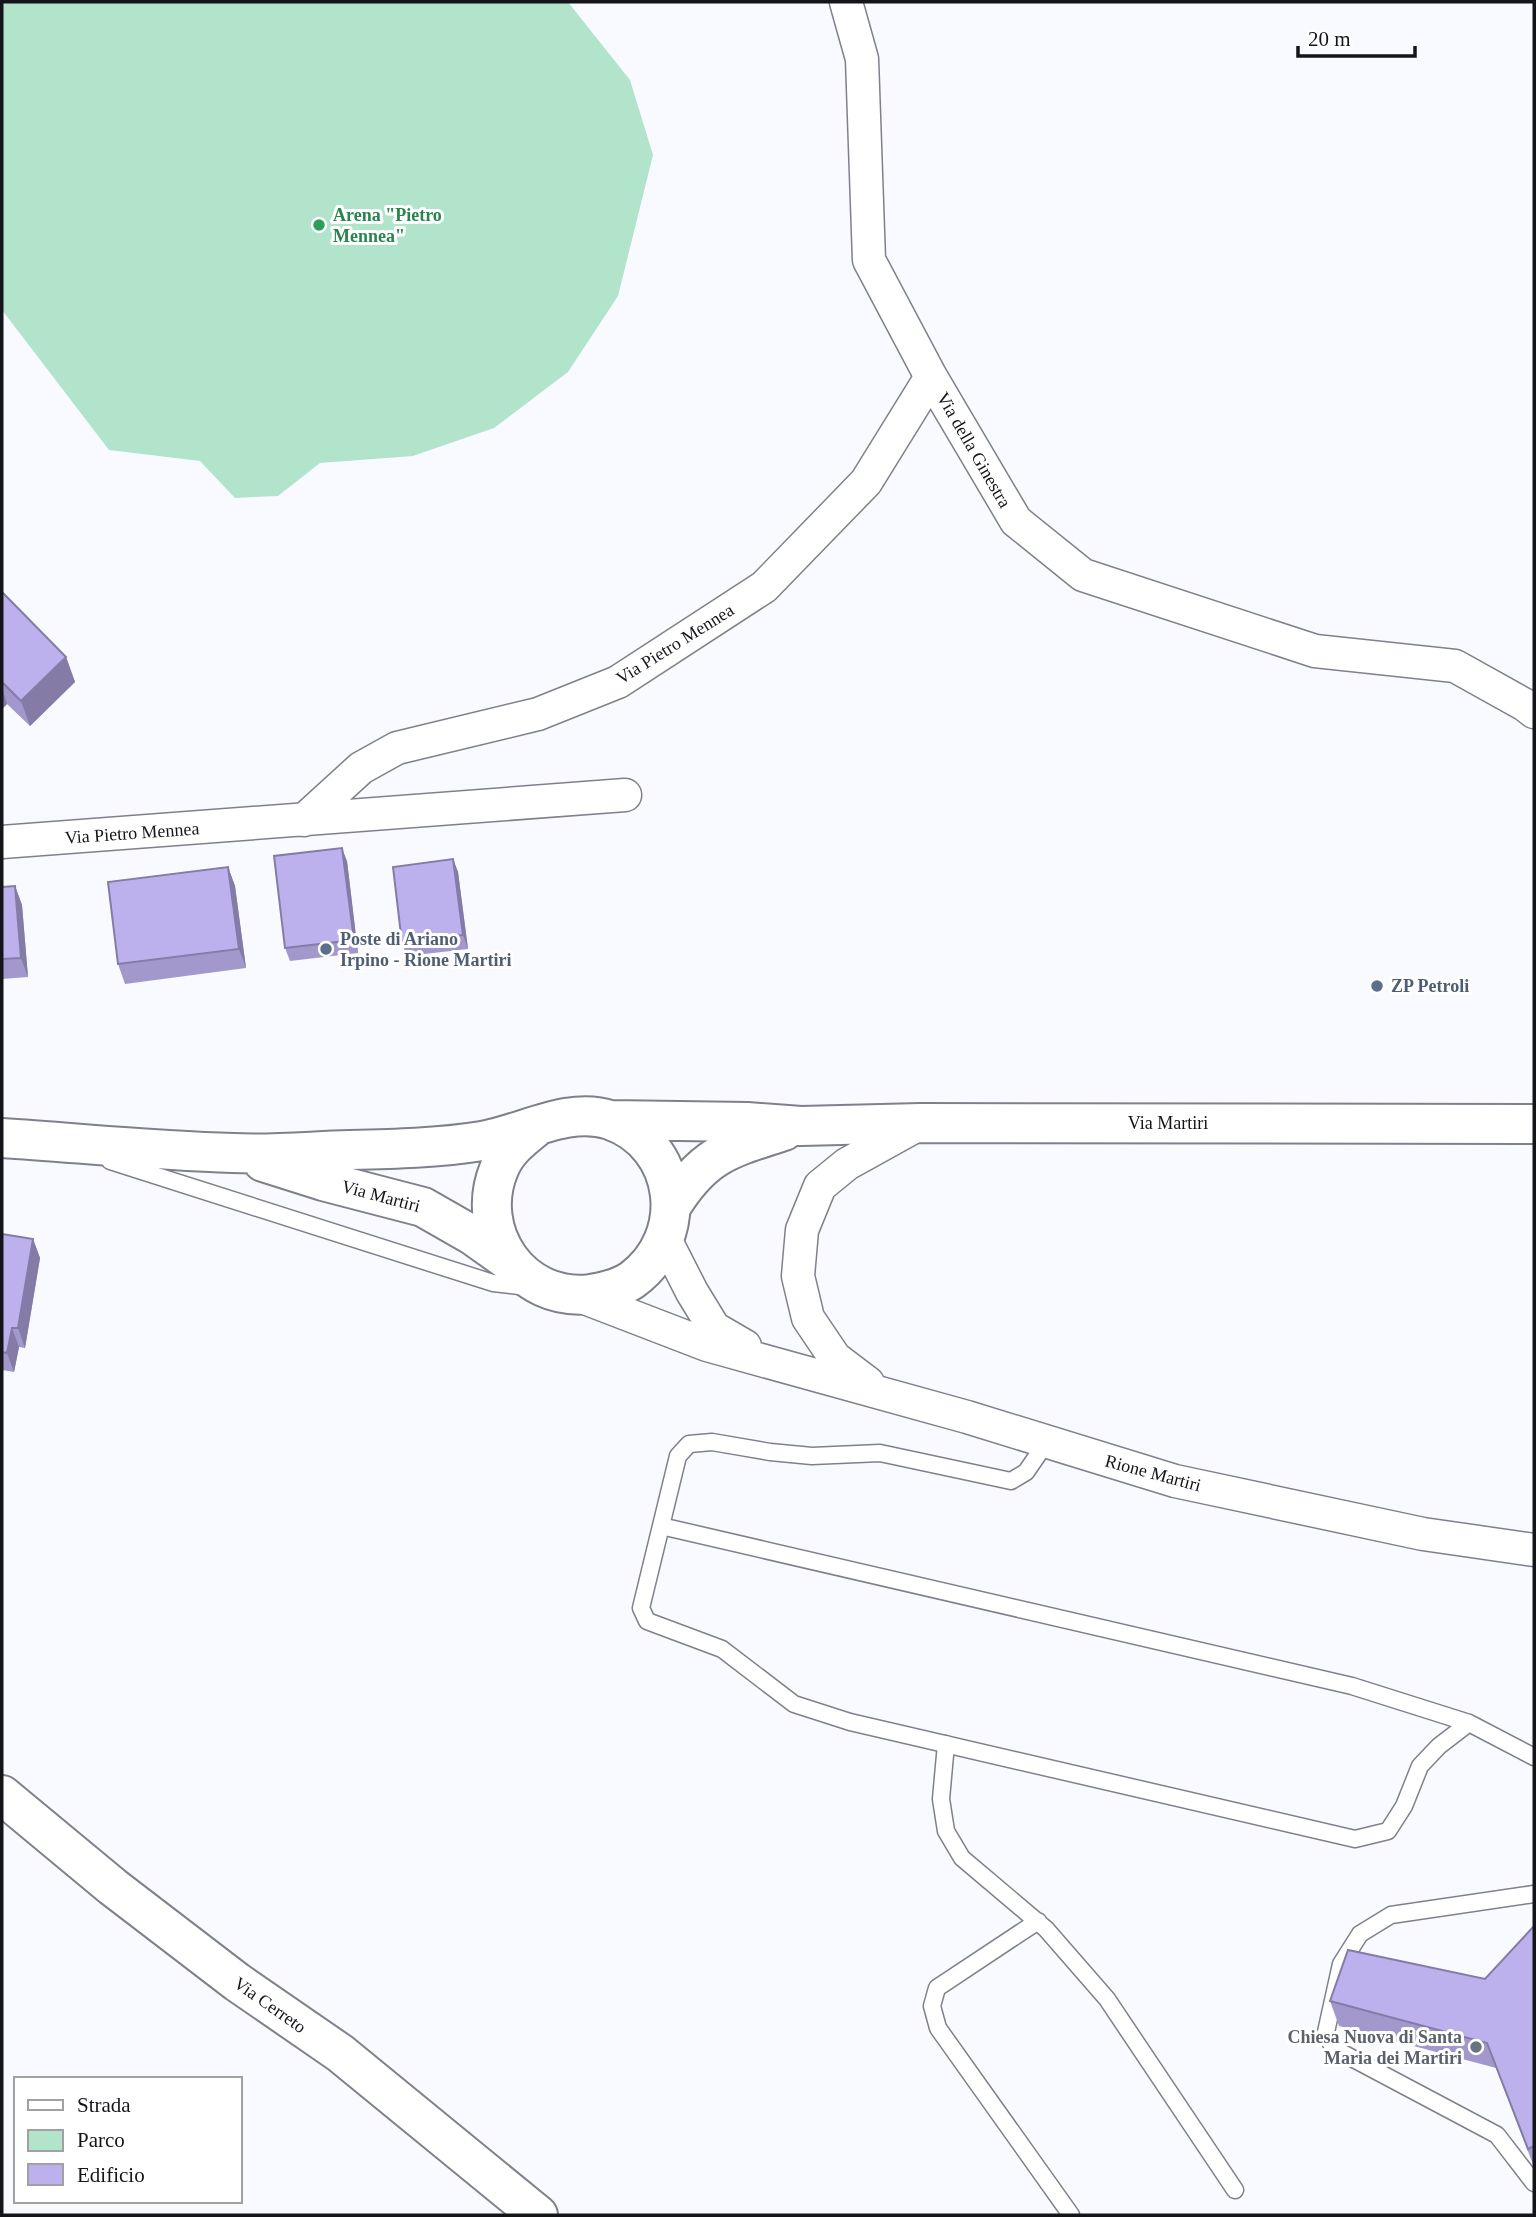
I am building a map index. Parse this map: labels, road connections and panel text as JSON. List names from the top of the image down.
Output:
{
  "streets": {
    "main road": ["Via Martiri", "Via Cerreto"],
    "street": ["Via della Ginestra", "Via Pietro Mennea", "Rione Martiri"]
  },
  "crossings": [
    ["Via della Ginestra", "Via Pietro Mennea"],
    ["Via Martiri", "Rione Martiri"]
  ],
  "places": [
    "Arena \"Pietro Mennea\"",
    "Poste di Ariano Irpino - Rione Martiri",
    "ZP Petroli",
    "Chiesa Nuova di Santa Maria dei Martiri"
  ],
  "legend": ["Strada", "Parco", "Edificio"],
  "scale_bar": "20 m"
}
